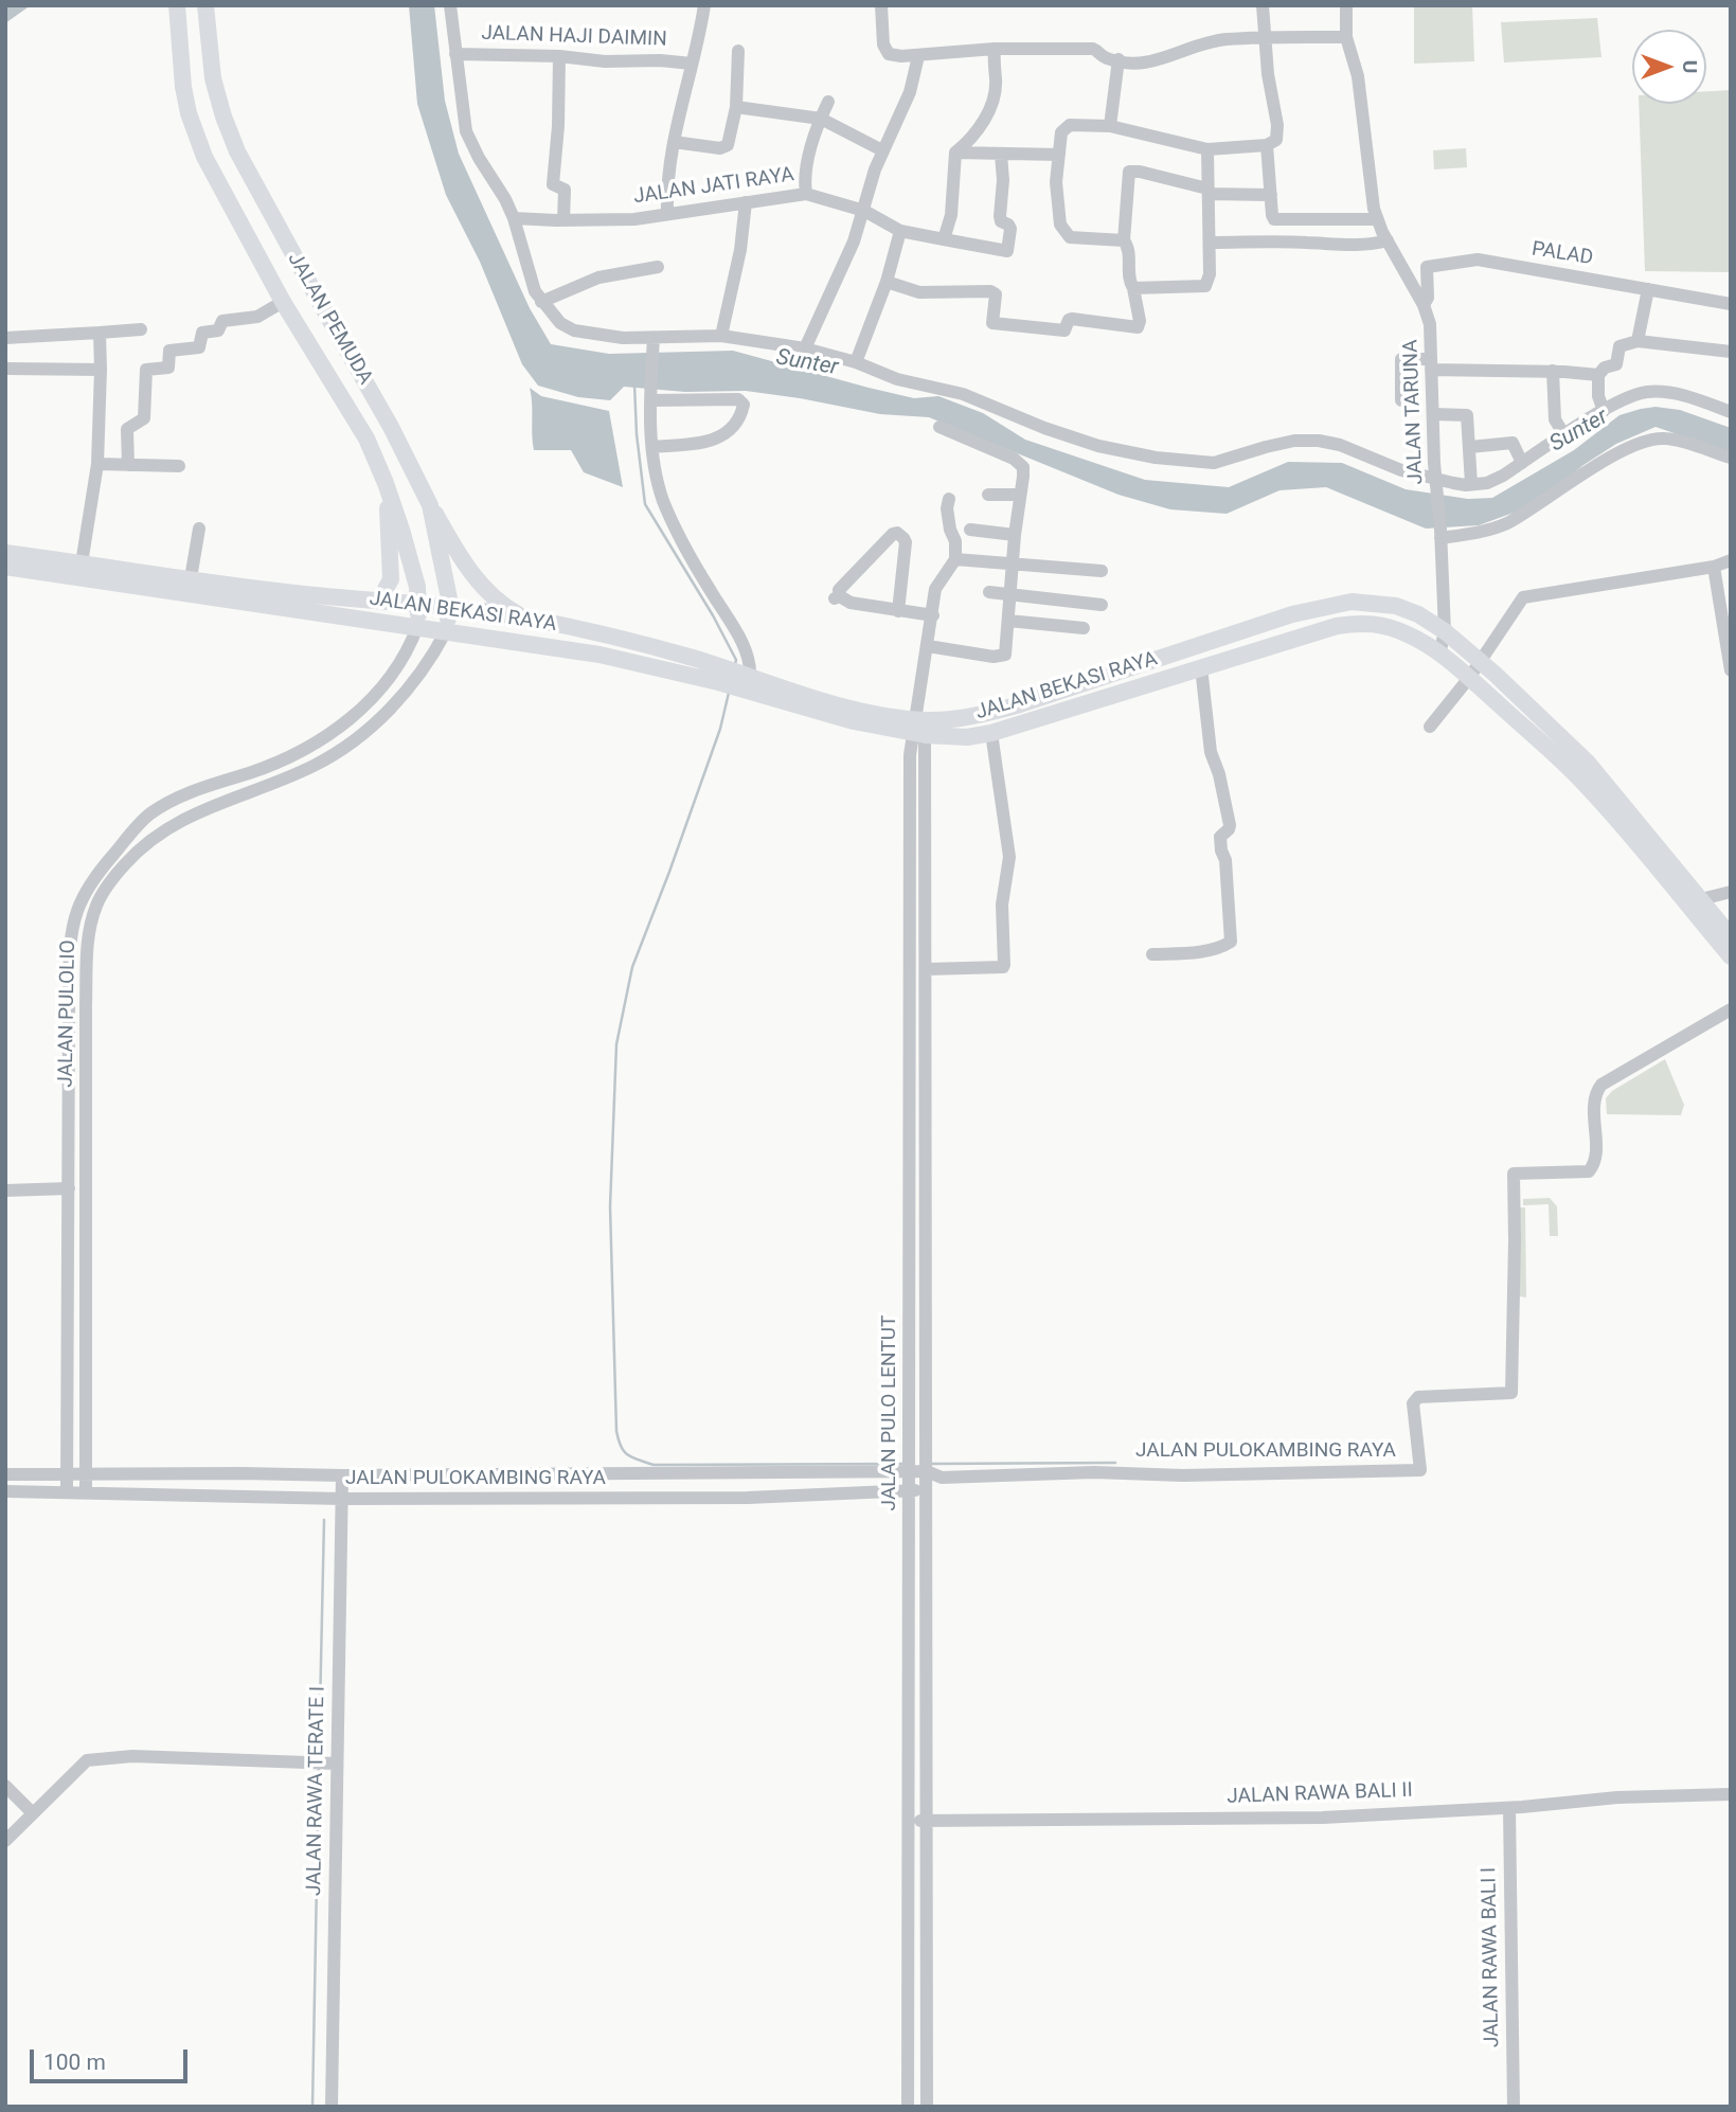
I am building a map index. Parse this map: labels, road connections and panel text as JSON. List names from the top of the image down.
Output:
{
  "streets": {
    "main road": ["JALAN PEMUDA", "JALAN BEKASI RAYA"],
    "street": [
      "JALAN HAJI DAIMIN",
      "JALAN JATI RAYA",
      "PALAD",
      "JALAN TARUNA",
      "JALAN PULOLIO",
      "JALAN PULO LENTUT",
      "JALAN PULOKAMBING RAYA",
      "JALAN RAWA TERATE I",
      "JALAN RAWA BALI II",
      "JALAN RAWA BALI I"
    ]
  },
  "crossings": [
    ["PALAD", "JALAN TARUNA"],
    ["JALAN PEMUDA", "JALAN BEKASI RAYA"],
    ["JALAN PEMUDA", "JALAN PULOLIO"],
    ["JALAN TARUNA", "JALAN BEKASI RAYA"],
    ["JALAN BEKASI RAYA", "JALAN PULOLIO"],
    ["JALAN BEKASI RAYA", "JALAN PULO LENTUT"],
    ["JALAN PULOLIO", "JALAN PULOKAMBING RAYA"],
    ["JALAN PULO LENTUT", "JALAN PULOKAMBING RAYA"],
    ["JALAN PULO LENTUT", "JALAN RAWA BALI II"],
    ["JALAN PULOKAMBING RAYA", "JALAN RAWA TERATE I"],
    ["JALAN RAWA BALI II", "JALAN RAWA BALI I"]
  ],
  "water": ["Sunter"],
  "scale_bar": "100 m",
  "north": "right"
}
